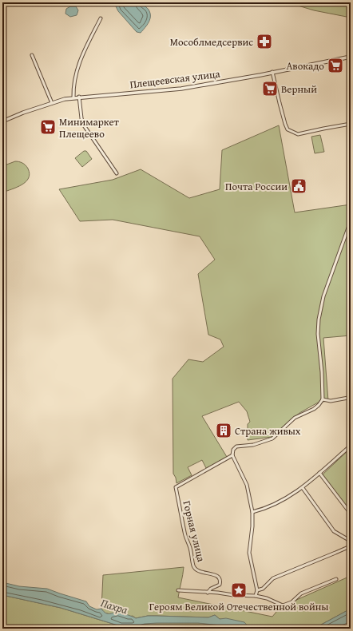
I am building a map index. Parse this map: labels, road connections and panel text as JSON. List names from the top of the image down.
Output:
{
  "streets": {
    "street": ["Плещеевская улица", "Горная улица"]
  },
  "water": ["Пахра"],
  "places": {
    "pharmacy": ["Мособлмедсервис"],
    "supermarket": ["Авокадо", "Верный", "Минимаркет Плещеево"],
    "public building": ["Почта России"],
    "building": ["Страна живых"],
    "place": ["Героям Великой Отечественной войны"]
  }
}
